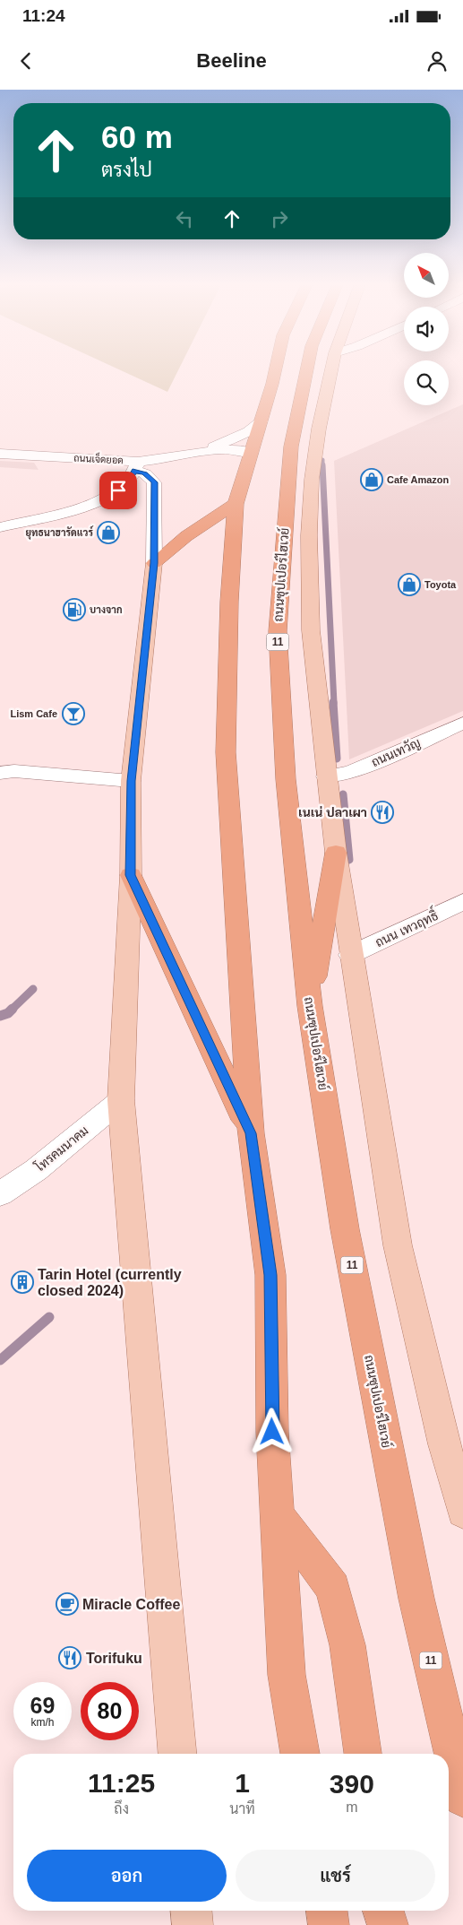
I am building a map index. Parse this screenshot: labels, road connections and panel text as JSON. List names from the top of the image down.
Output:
{
  "streets": {
    "highway": ["ถนนซุปเปอร์ไฮเวย์", "11"],
    "street": [
      "ถนนเจ็ดยอด",
      "ถนนเทวัญ",
      "ถนน เทวฤทธิ์",
      "โทรคมนาคม"
    ]
  },
  "places": {
    "shop": ["Cafe Amazon", "ยุทธนาฮารัดแวร์", "Toyota"],
    "fuel station": ["บางจาก"],
    "bar": ["Lism Cafe"],
    "restaurant": ["เนเน่ ปลาเผา", "Torifuku"],
    "building": ["Tarin Hotel (currently closed 2024)"],
    "cafe": ["Miracle Coffee"]
  },
  "north": "top left",
  "page": {
    "status": "11:24",
    "header": "Beeline",
    "turn": ["60 m", "ตรงไป"],
    "speed": "69 km/h",
    "limit": "80",
    "eta": [
      "11:25",
      "ถึง",
      "1",
      "นาที",
      "390",
      "m"
    ],
    "buttons": ["ออก", "แชร์"]
  }
}
